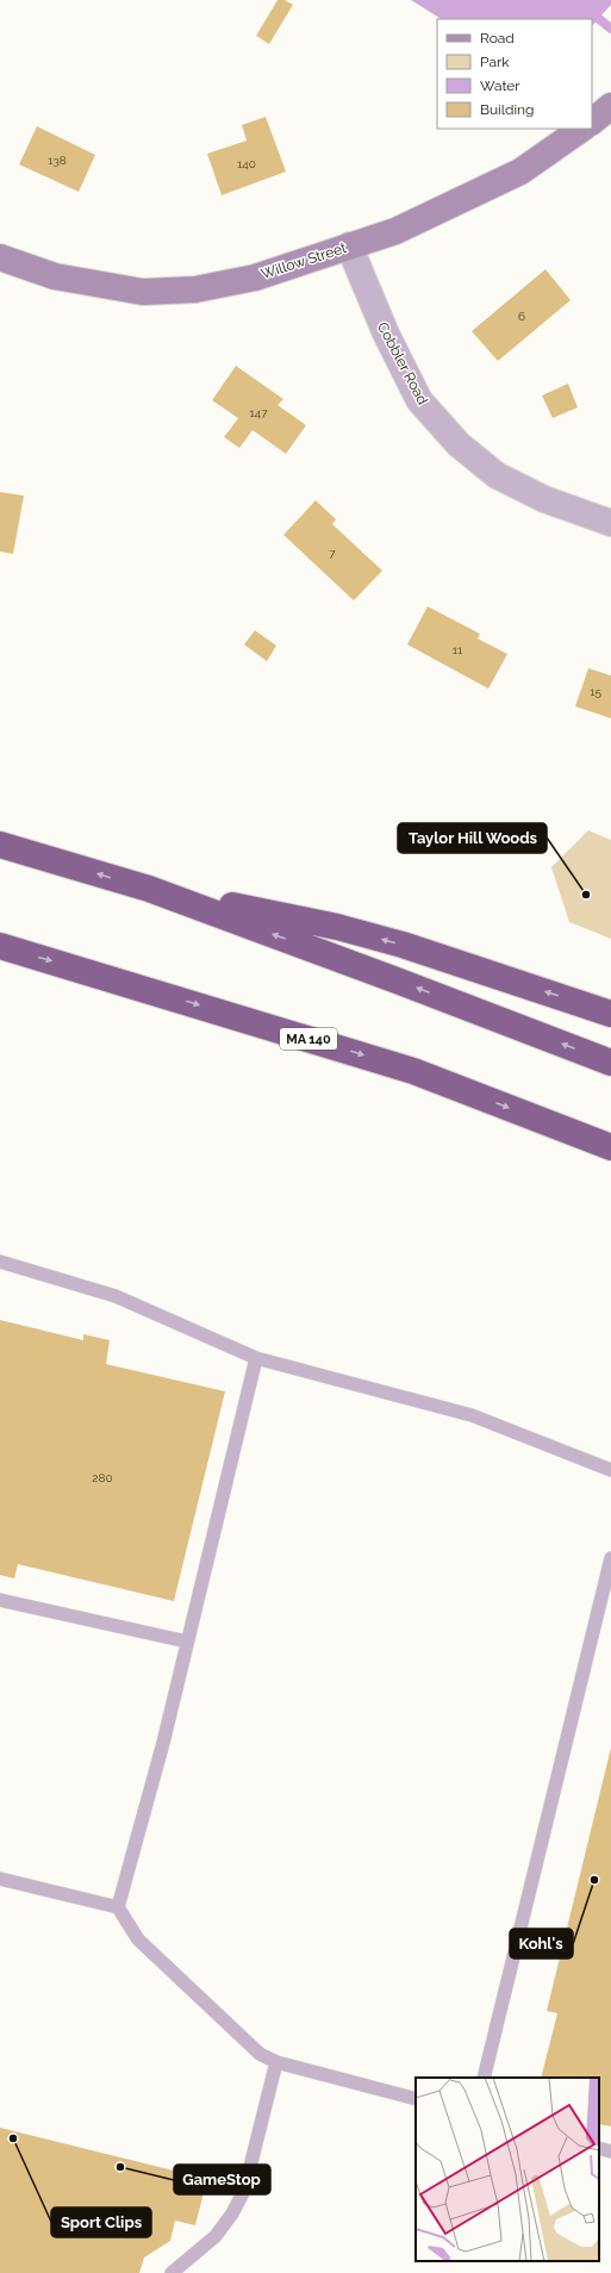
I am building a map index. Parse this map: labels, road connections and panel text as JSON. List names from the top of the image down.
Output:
{
  "streets": {
    "highway": ["MA 140"],
    "street": ["Willow Street", "Cobbler Road"]
  },
  "crossings": [
    ["Willow Street", "Cobbler Road"]
  ],
  "places": [
    "Taylor Hill Woods",
    "Kohl's",
    "Sport Clips",
    "GameStop"
  ],
  "house_numbers": [
    "138",
    "140",
    "6",
    "147",
    "7",
    "11",
    "15",
    "280"
  ],
  "legend": [
    "Road",
    "Park",
    "Water",
    "Building"
  ]
}
